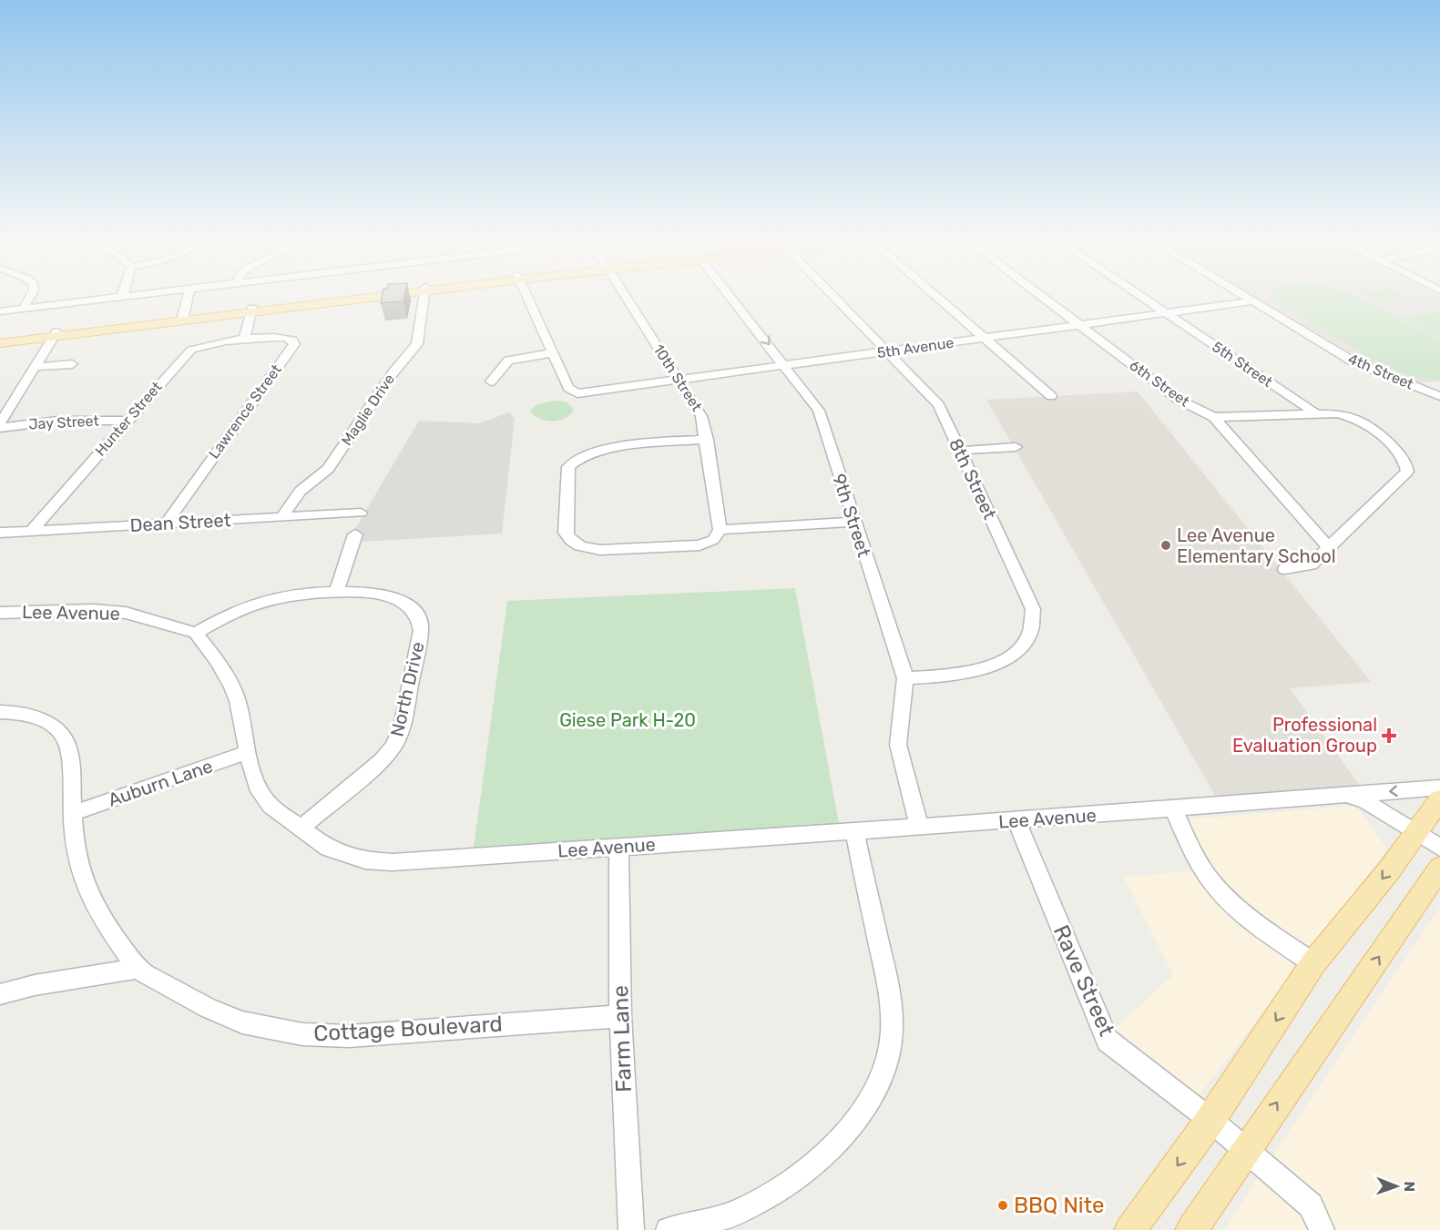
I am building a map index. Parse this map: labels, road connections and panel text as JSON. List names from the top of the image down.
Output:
{
  "streets": {
    "street": [
      "5th Avenue",
      "5th Street",
      "4th Street",
      "10th Street",
      "6th Street",
      "Maglie Drive",
      "Lawrence Street",
      "Hunter Street",
      "Jay Street",
      "8th Street",
      "9th Street",
      "Dean Street",
      "Lee Avenue",
      "North Drive",
      "Auburn Lane",
      "Rave Street",
      "Cottage Boulevard",
      "Farm Lane"
    ]
  },
  "crossings": [
    ["5th Avenue", "5th Street"],
    ["5th Avenue", "4th Street"],
    ["5th Avenue", "10th Street"],
    ["5th Avenue", "6th Street"],
    ["5th Avenue", "8th Street"],
    ["5th Avenue", "9th Street"],
    ["Maglie Drive", "Dean Street"],
    ["Lawrence Street", "Hunter Street"],
    ["Lawrence Street", "Dean Street"],
    ["Hunter Street", "Jay Street"],
    ["Hunter Street", "Dean Street"],
    ["8th Street", "9th Street"],
    ["9th Street", "Lee Avenue"],
    ["Lee Avenue", "North Drive"],
    ["Lee Avenue", "Auburn Lane"],
    ["Lee Avenue", "Rave Street"],
    ["Lee Avenue", "Farm Lane"],
    ["Auburn Lane", "Cottage Boulevard"],
    ["Cottage Boulevard", "Farm Lane"]
  ],
  "parks": ["Giese Park H-20"],
  "places": {
    "other": ["Lee Avenue Elementary School", "BBQ Nite"],
    "health": ["Professional Evaluation Group"]
  },
  "north": "right"
}
